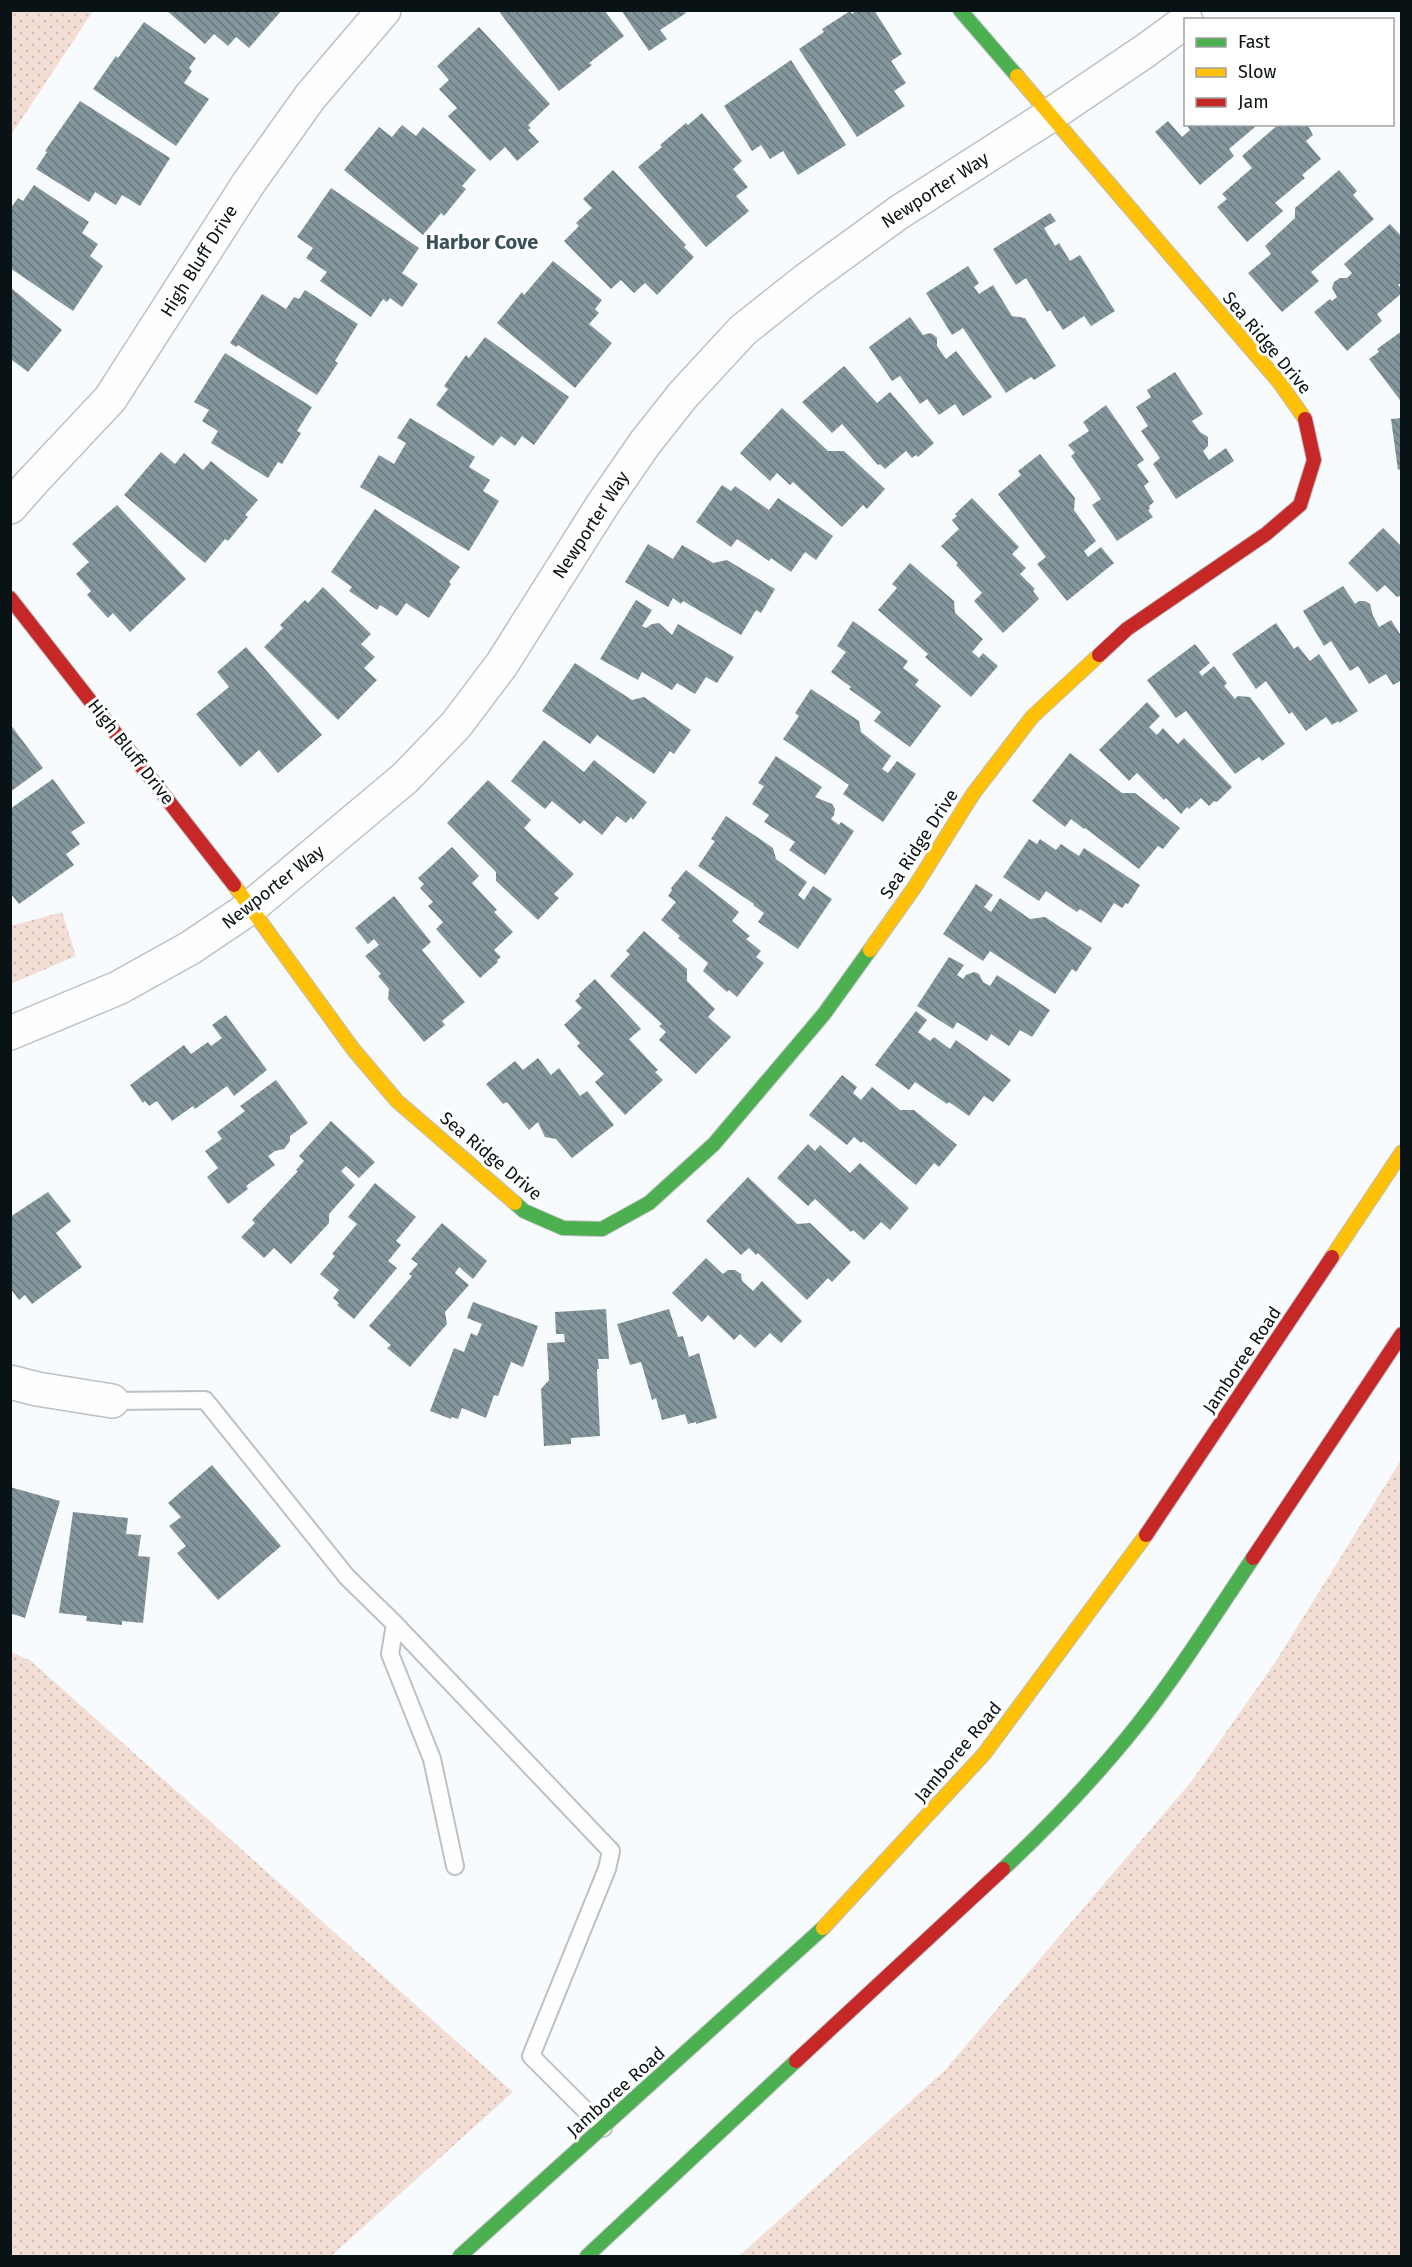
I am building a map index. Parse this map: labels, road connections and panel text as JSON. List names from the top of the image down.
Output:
{
  "streets": {
    "main road": ["High Bluff Drive", "Sea Ridge Drive", "Jamboree Road"],
    "street": ["Newporter Way"]
  },
  "crossings": [
    ["Newporter Way", "High Bluff Drive"],
    ["Newporter Way", "Sea Ridge Drive"],
    ["High Bluff Drive", "Sea Ridge Drive"]
  ],
  "districts": ["Harbor Cove"],
  "legend": ["Fast", "Slow", "Jam"]
}
